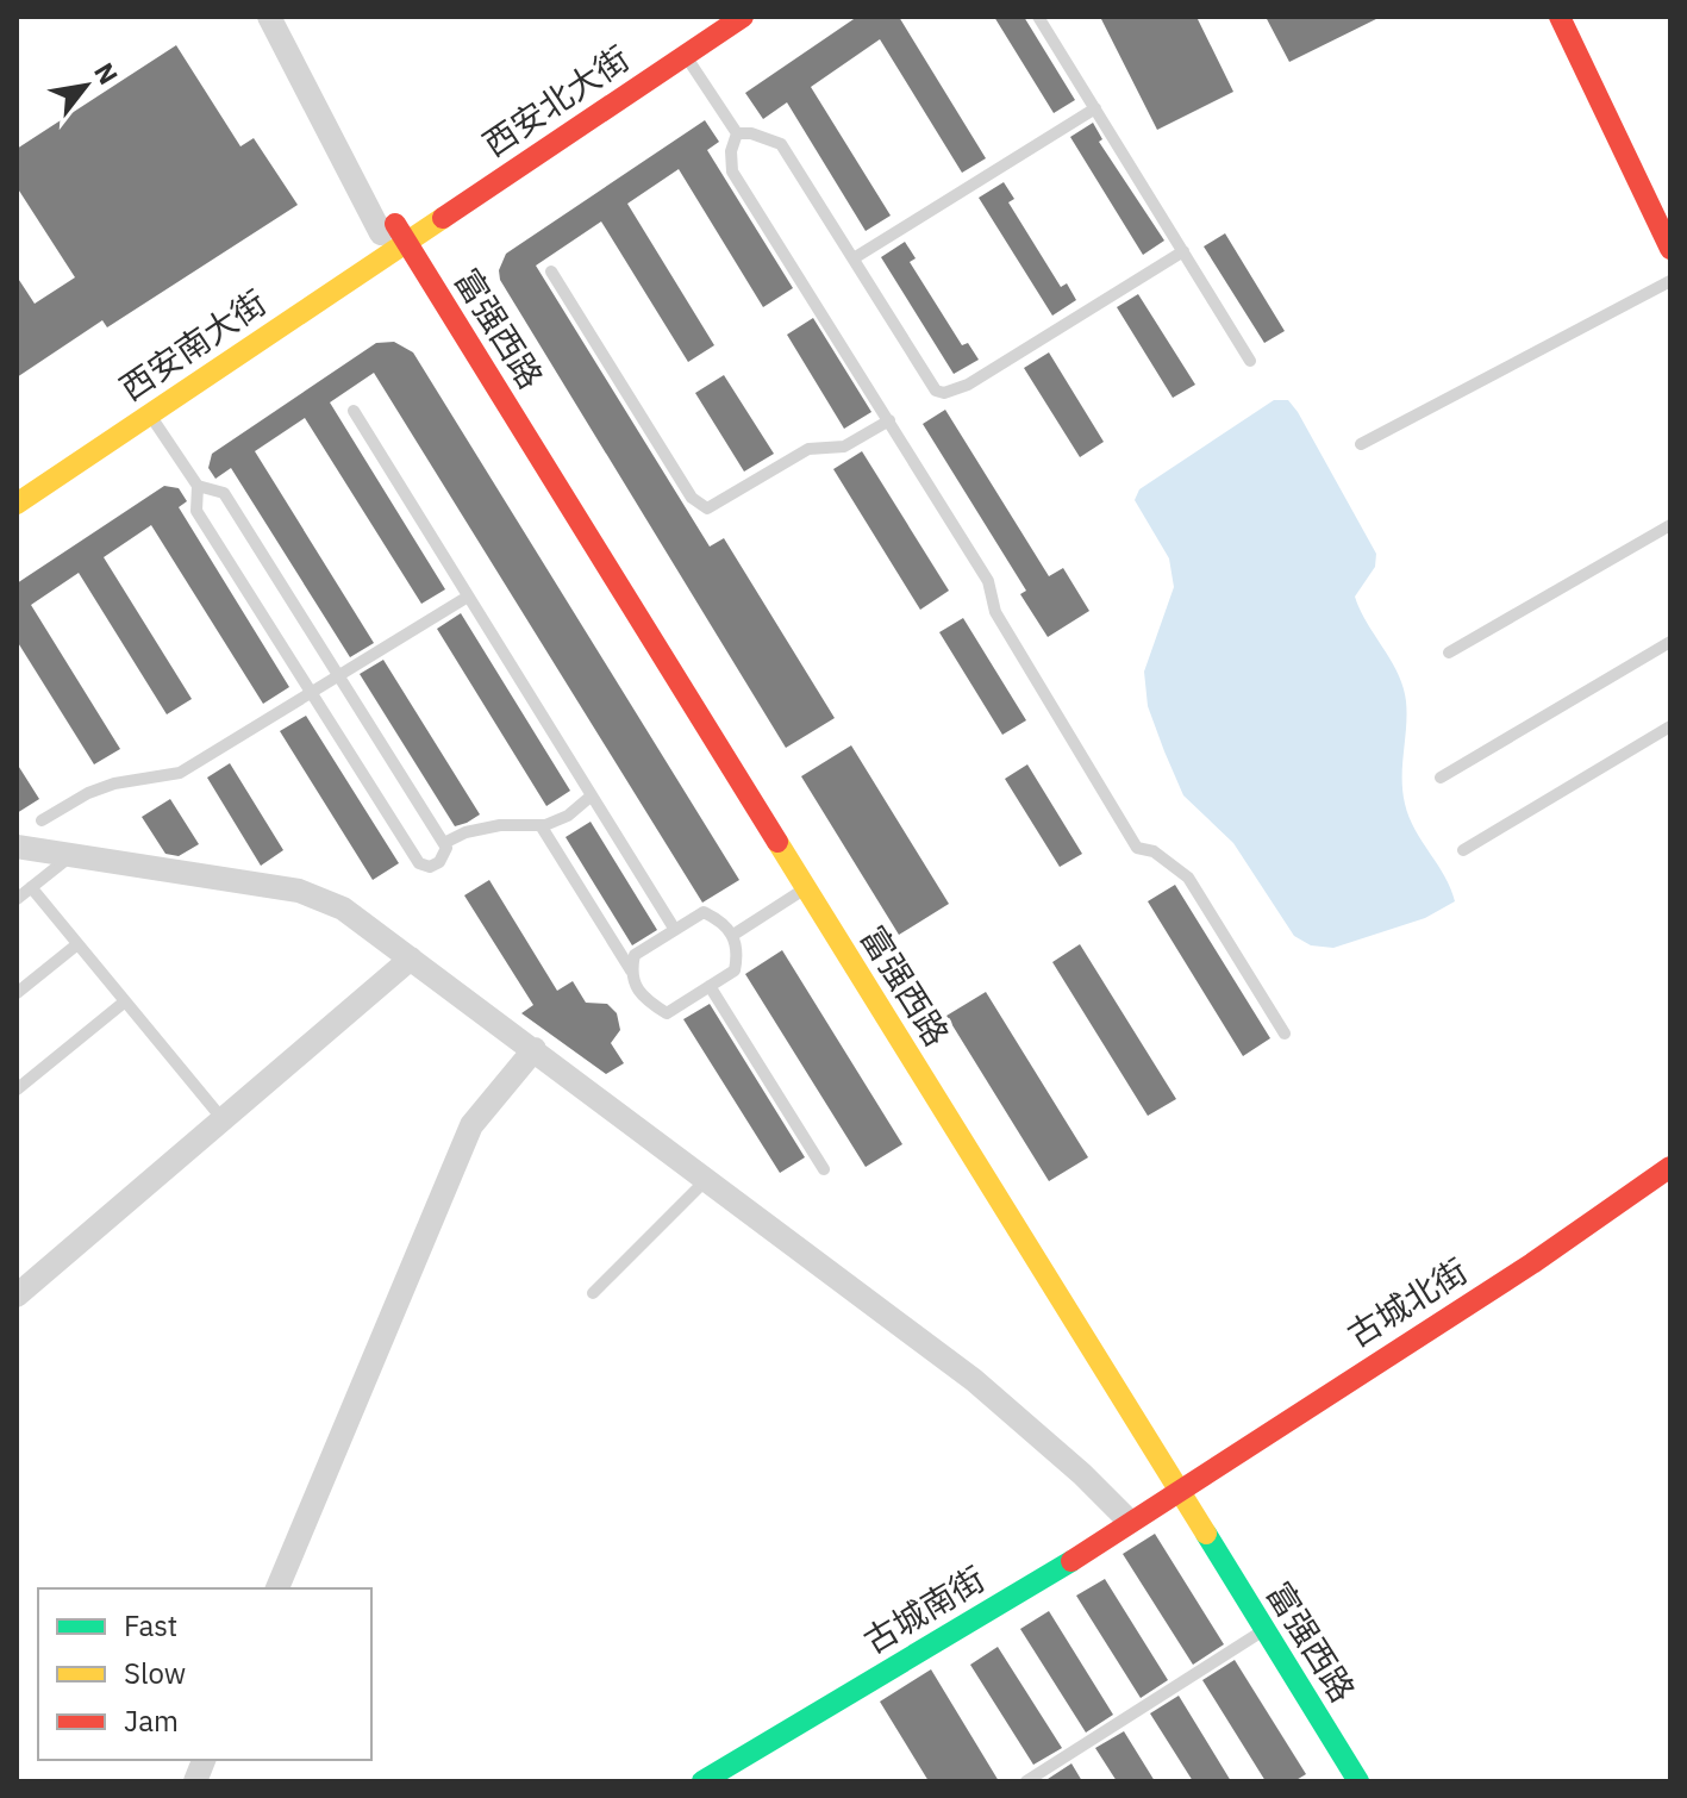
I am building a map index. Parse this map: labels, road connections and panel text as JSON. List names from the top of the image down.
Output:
{
  "streets": {
    "street": [
      "西安北大街",
      "富强西路",
      "西安南大街",
      "古城北街",
      "古城南街"
    ]
  },
  "crossings": [
    ["西安北大街", "富强西路"],
    ["西安北大街", "西安南大街"],
    ["富强西路", "西安南大街"],
    ["富强西路", "古城北街"],
    ["富强西路", "古城南街"],
    ["古城北街", "古城南街"]
  ],
  "legend": ["Fast", "Slow", "Jam"],
  "north": "top right"
}
